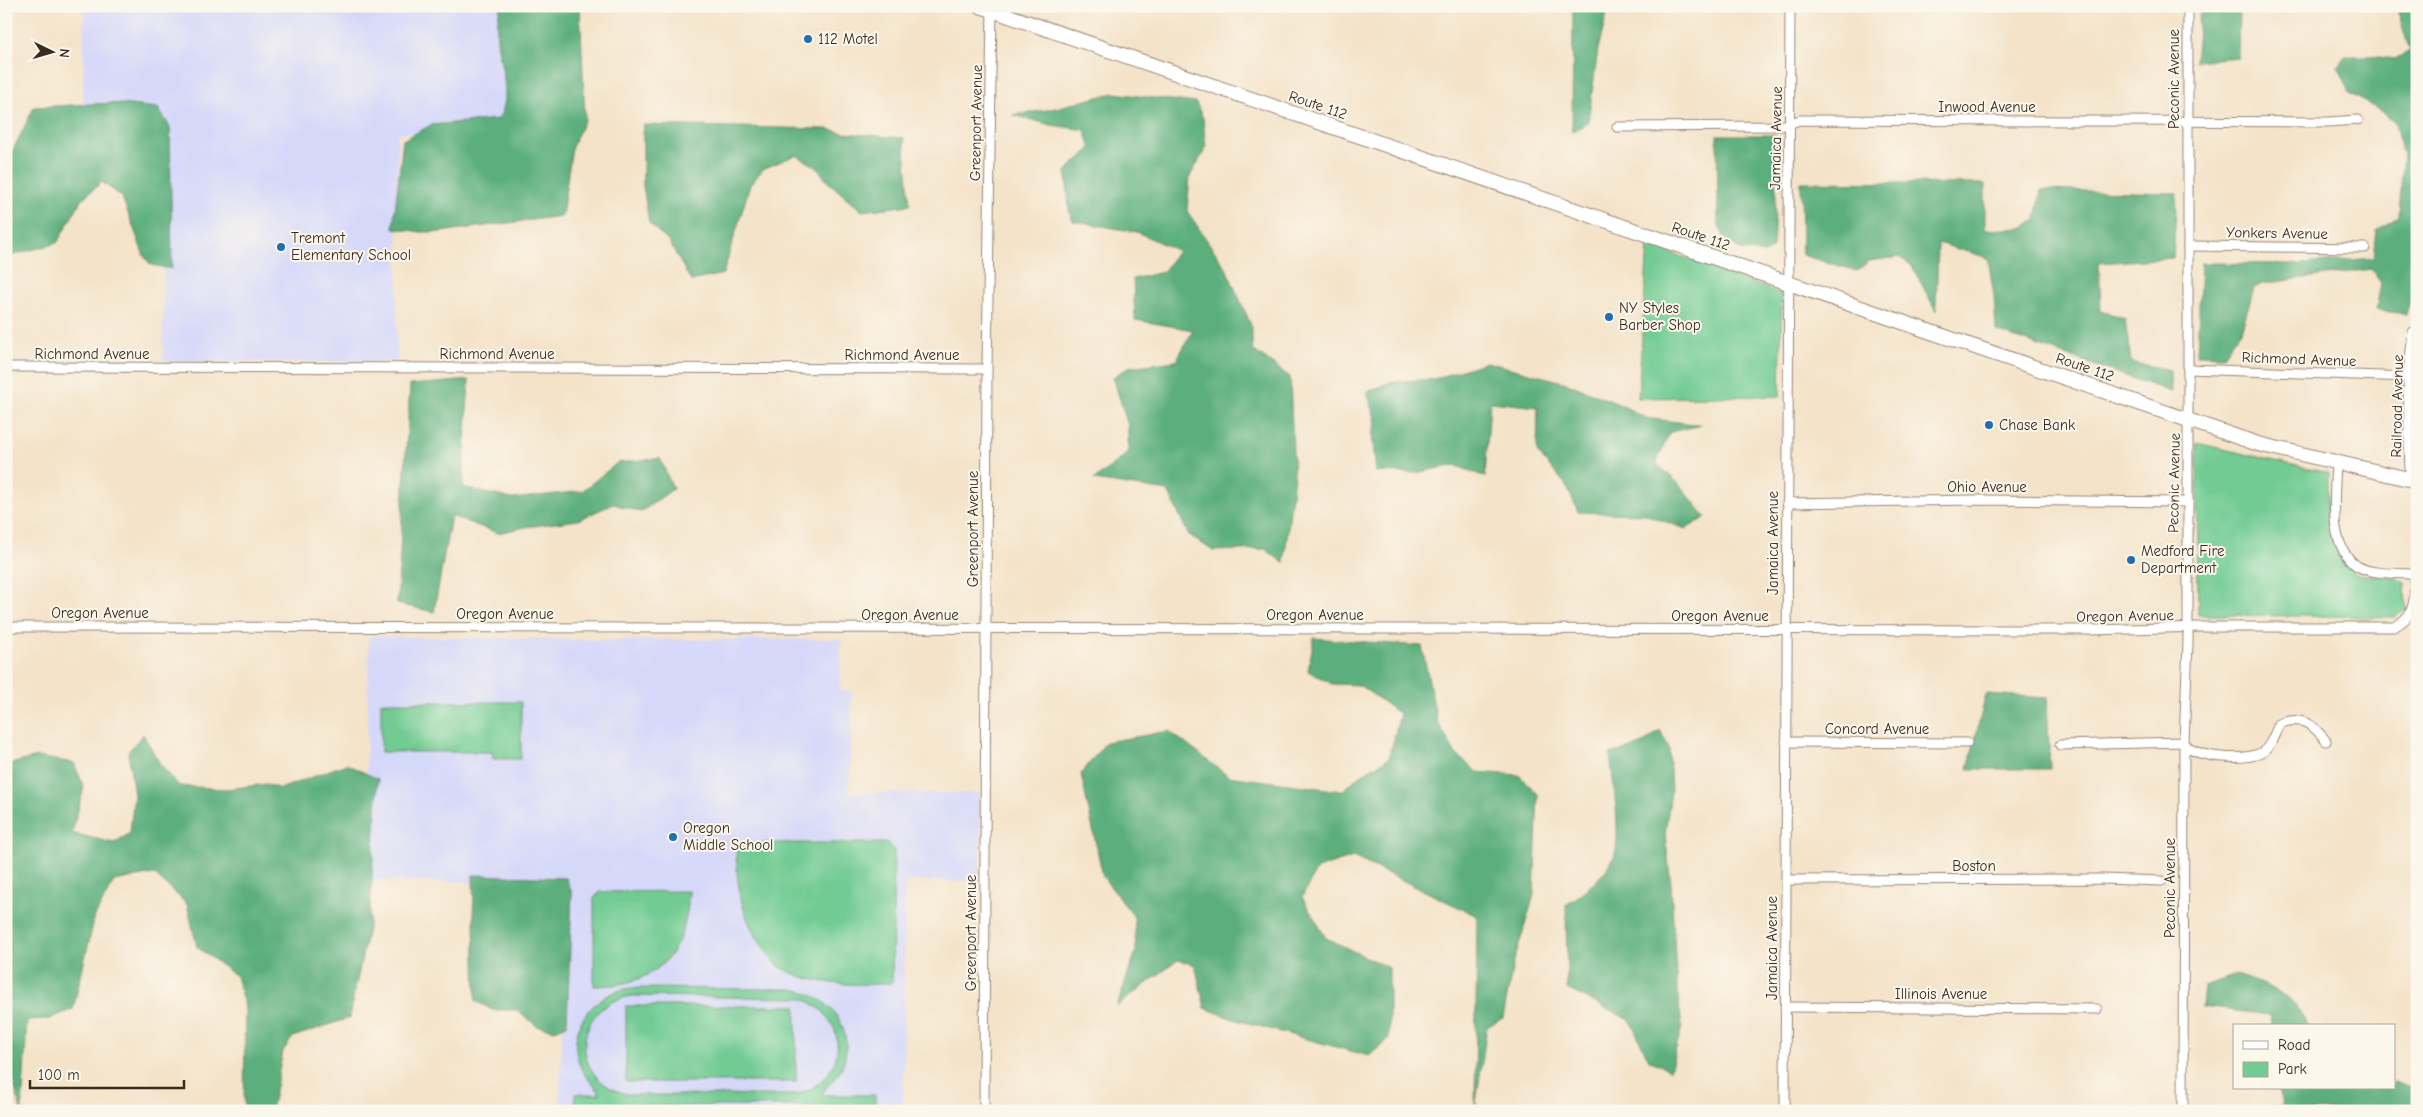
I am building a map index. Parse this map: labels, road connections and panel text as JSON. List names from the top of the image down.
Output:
{
  "streets": {
    "main road": ["Route 112"],
    "street": [
      "Peconic Avenue",
      "Inwood Avenue",
      "Greenport Avenue",
      "Jamaica Avenue",
      "Yonkers Avenue",
      "Richmond Avenue",
      "Railroad Avenue",
      "Ohio Avenue",
      "Oregon Avenue",
      "Concord Avenue",
      "Boston",
      "Illinois Avenue"
    ]
  },
  "crossings": [
    ["Peconic Avenue", "Route 112"],
    ["Peconic Avenue", "Inwood Avenue"],
    ["Peconic Avenue", "Yonkers Avenue"],
    ["Peconic Avenue", "Richmond Avenue"],
    ["Peconic Avenue", "Ohio Avenue"],
    ["Peconic Avenue", "Oregon Avenue"],
    ["Route 112", "Greenport Avenue"],
    ["Route 112", "Jamaica Avenue"],
    ["Route 112", "Railroad Avenue"],
    ["Route 112", "Oregon Avenue"],
    ["Inwood Avenue", "Jamaica Avenue"],
    ["Greenport Avenue", "Richmond Avenue"],
    ["Greenport Avenue", "Oregon Avenue"],
    ["Jamaica Avenue", "Ohio Avenue"],
    ["Jamaica Avenue", "Oregon Avenue"],
    ["Jamaica Avenue", "Concord Avenue"],
    ["Jamaica Avenue", "Boston"],
    ["Jamaica Avenue", "Illinois Avenue"],
    ["Richmond Avenue", "Railroad Avenue"]
  ],
  "places": [
    "112 Motel",
    "Tremont Elementary School",
    "NY Styles Barber Shop",
    "Chase Bank",
    "Medford Fire Department",
    "Oregon Middle School"
  ],
  "legend": ["Road", "Park"],
  "scale_bar": "100 m",
  "north": "right"
}
